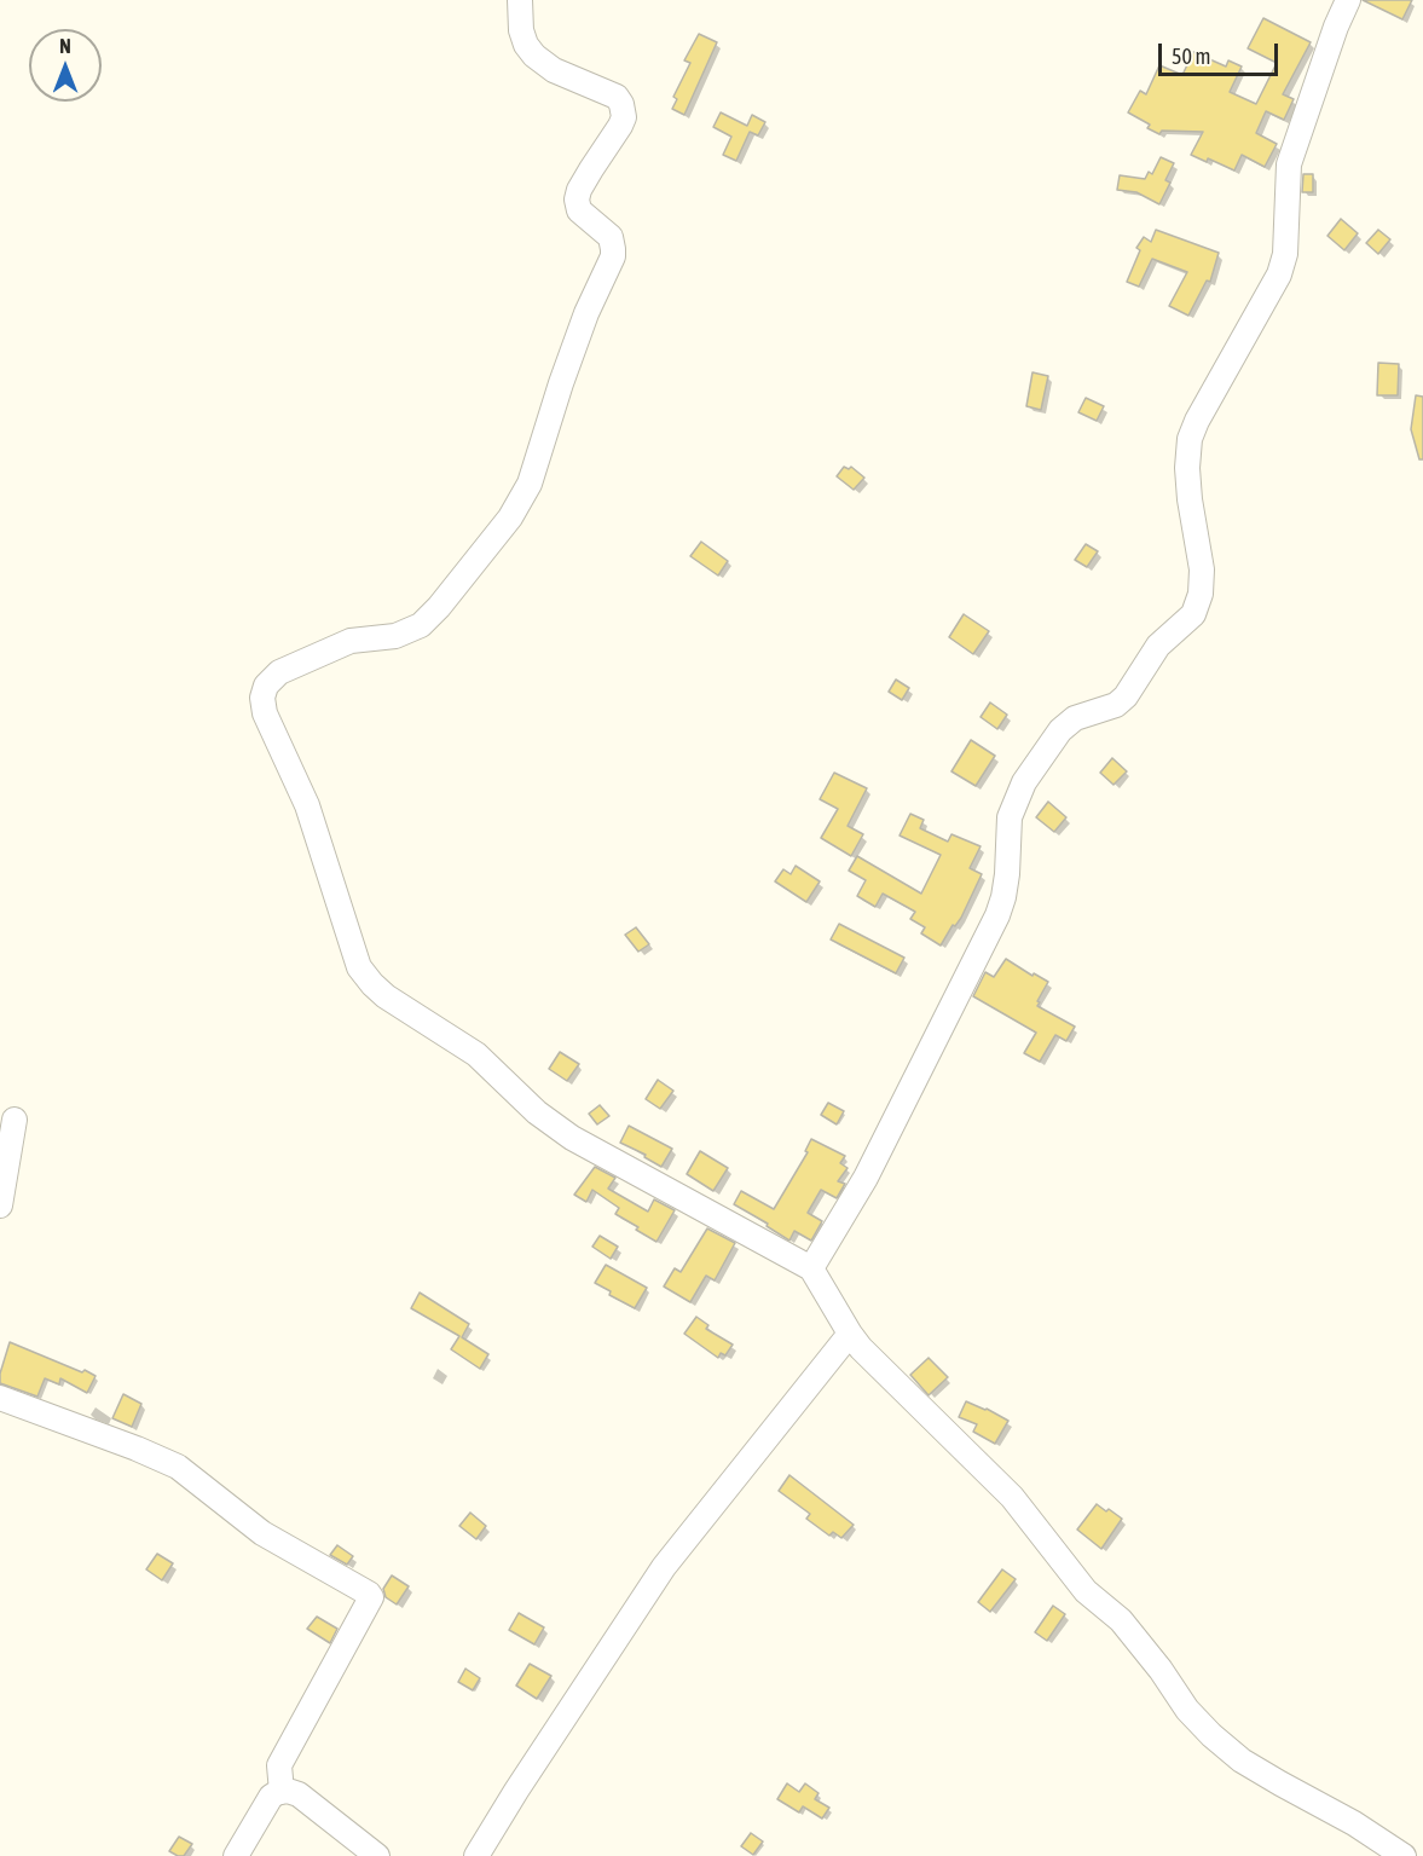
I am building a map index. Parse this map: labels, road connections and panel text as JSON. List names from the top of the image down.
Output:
{
  "scale_bar": "50 m",
  "north": "top"
}
